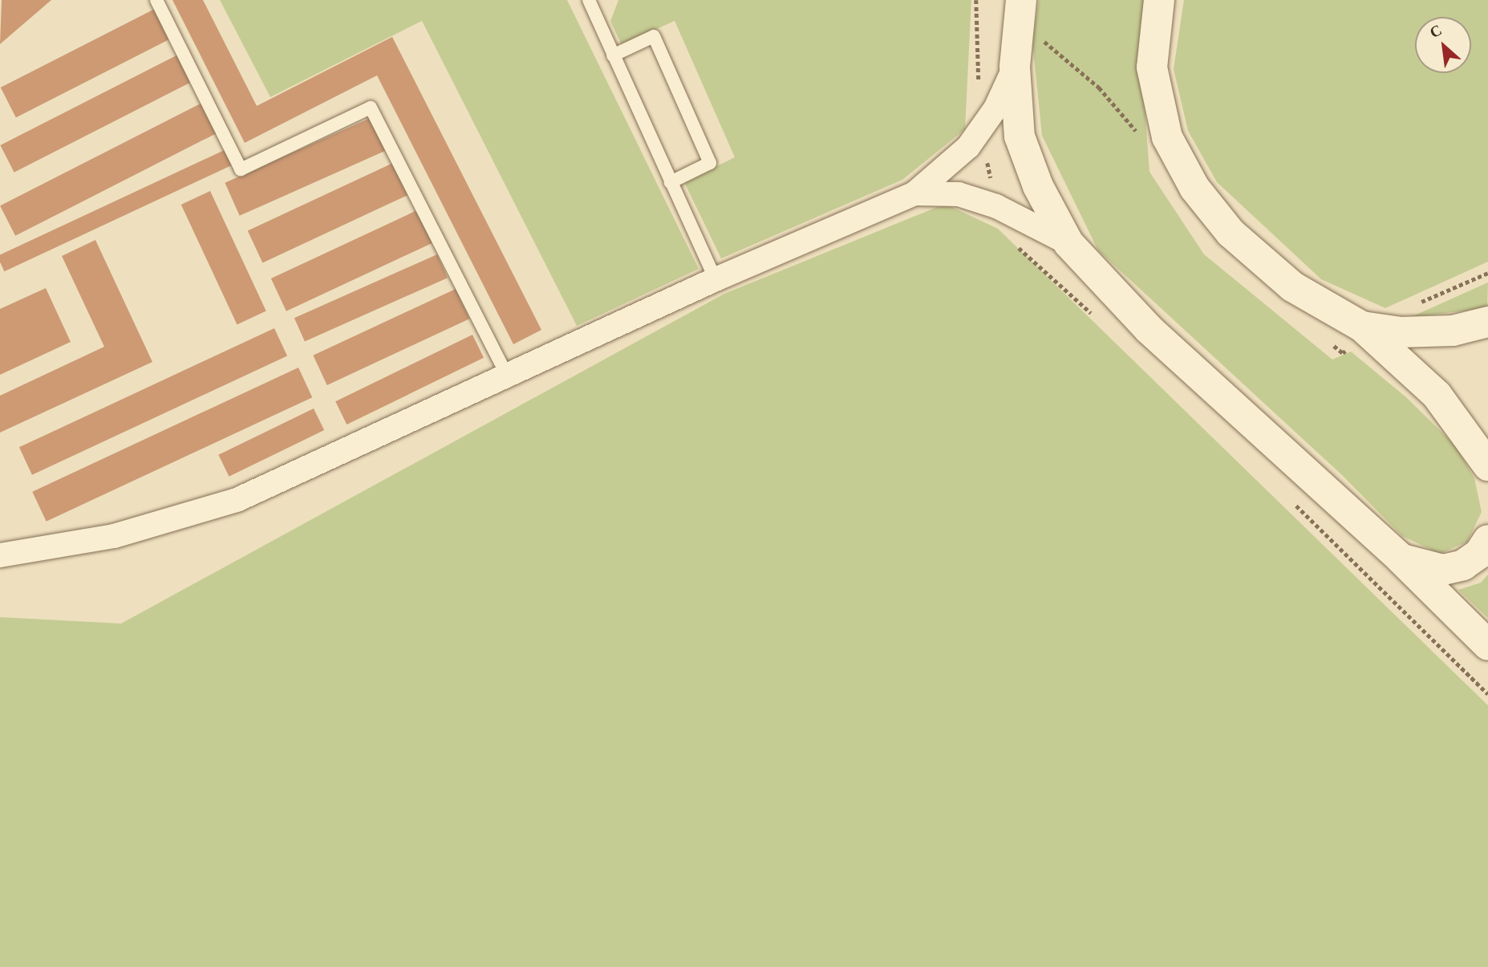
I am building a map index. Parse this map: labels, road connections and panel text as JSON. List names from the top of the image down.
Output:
{
  "north": "top left"
}
